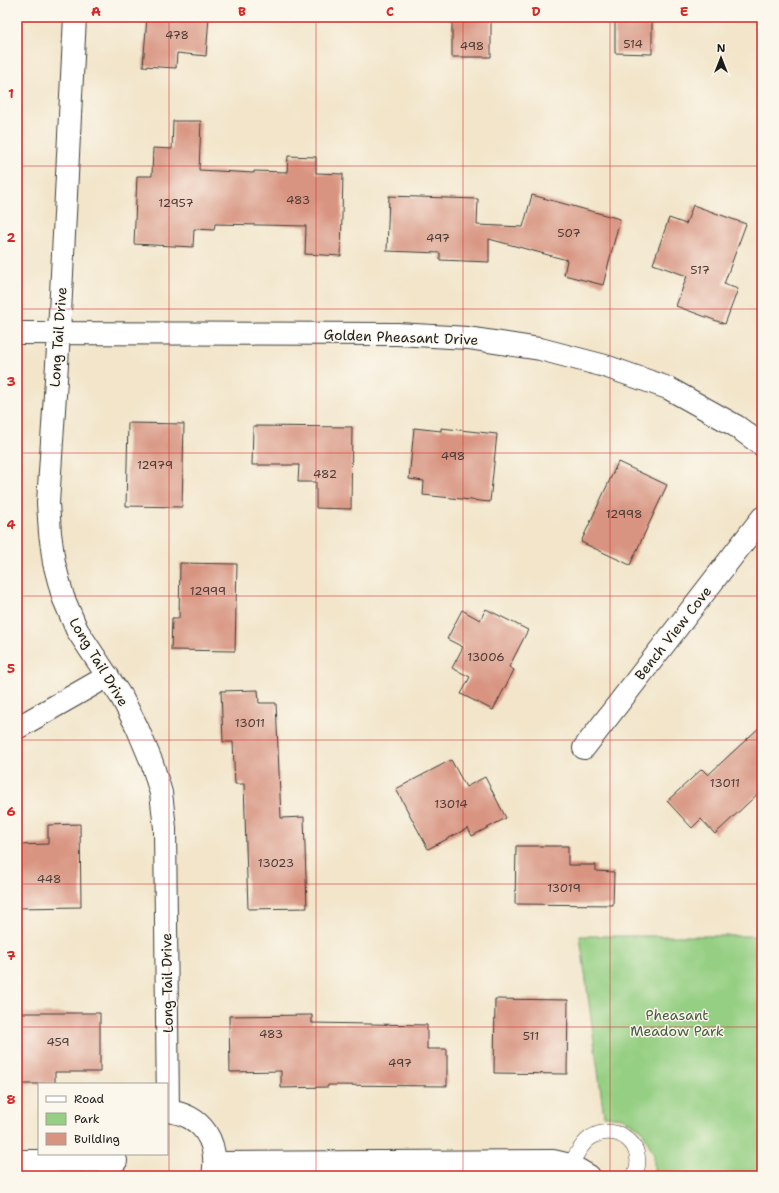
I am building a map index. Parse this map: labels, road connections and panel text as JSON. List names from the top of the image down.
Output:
{
  "streets": {
    "street": ["Long Tail Drive", "Golden Pheasant Drive", "Bench View Cove"]
  },
  "crossings": [
    ["Long Tail Drive", "Golden Pheasant Drive"]
  ],
  "parks": ["Pheasant Meadow Park"],
  "house_numbers": [
    "478",
    "514",
    "498",
    "483",
    "12957",
    "507",
    "497",
    "517",
    "498",
    "12979",
    "482",
    "12998",
    "12999",
    "13006",
    "13011",
    "13011",
    "13014",
    "13023",
    "448",
    "13019",
    "483",
    "511",
    "459",
    "497"
  ],
  "legend": ["Road", "Park", "Building"],
  "north": "top",
  "grid": {
    "columns": [
      "A",
      "B",
      "C",
      "D",
      "E"
    ],
    "rows": [
      "1",
      "2",
      "3",
      "4",
      "5",
      "6",
      "7",
      "8"
    ]
  }
}
